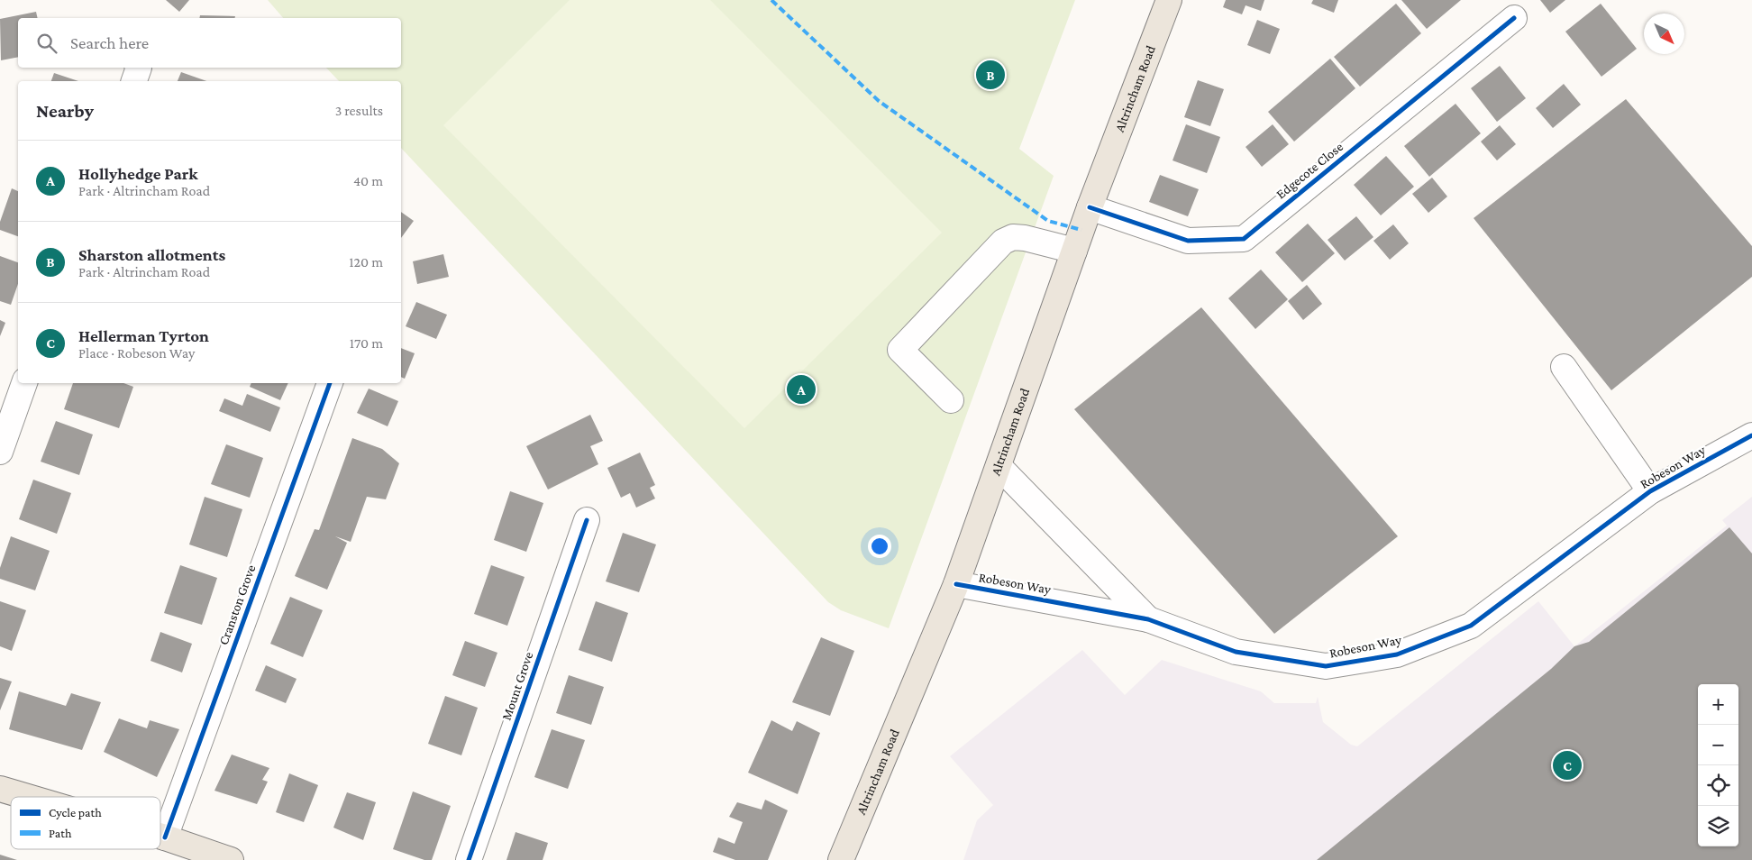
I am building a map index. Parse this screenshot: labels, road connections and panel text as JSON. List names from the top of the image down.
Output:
{
  "streets": {
    "main road": ["Altrincham Road"],
    "street": [
      "Edgecote Close",
      "Robeson Way",
      "Cranston Grove",
      "Mount Grove"
    ]
  },
  "crossings": [
    ["Altrincham Road", "Edgecote Close"],
    ["Altrincham Road", "Robeson Way"]
  ],
  "legend": ["Cycle path", "Path"],
  "north": "bottom right",
  "page": {
    "search": "Search here",
    "pins": ["B", "A", "C"],
    "heading": ["Nearby", "3 results"],
    "list": [
      {
        "mark": "A",
        "name": "Hollyhedge Park",
        "note": "Park · Altrincham Road",
        "value": "40 m"
      },
      {
        "mark": "B",
        "name": "Sharston allotments",
        "note": "Park · Altrincham Road",
        "value": "120 m"
      },
      {
        "mark": "C",
        "name": "Hellerman Tyrton",
        "note": "Place · Robeson Way",
        "value": "170 m"
      }
    ],
    "map_buttons": ["+", "−"]
  }
}
